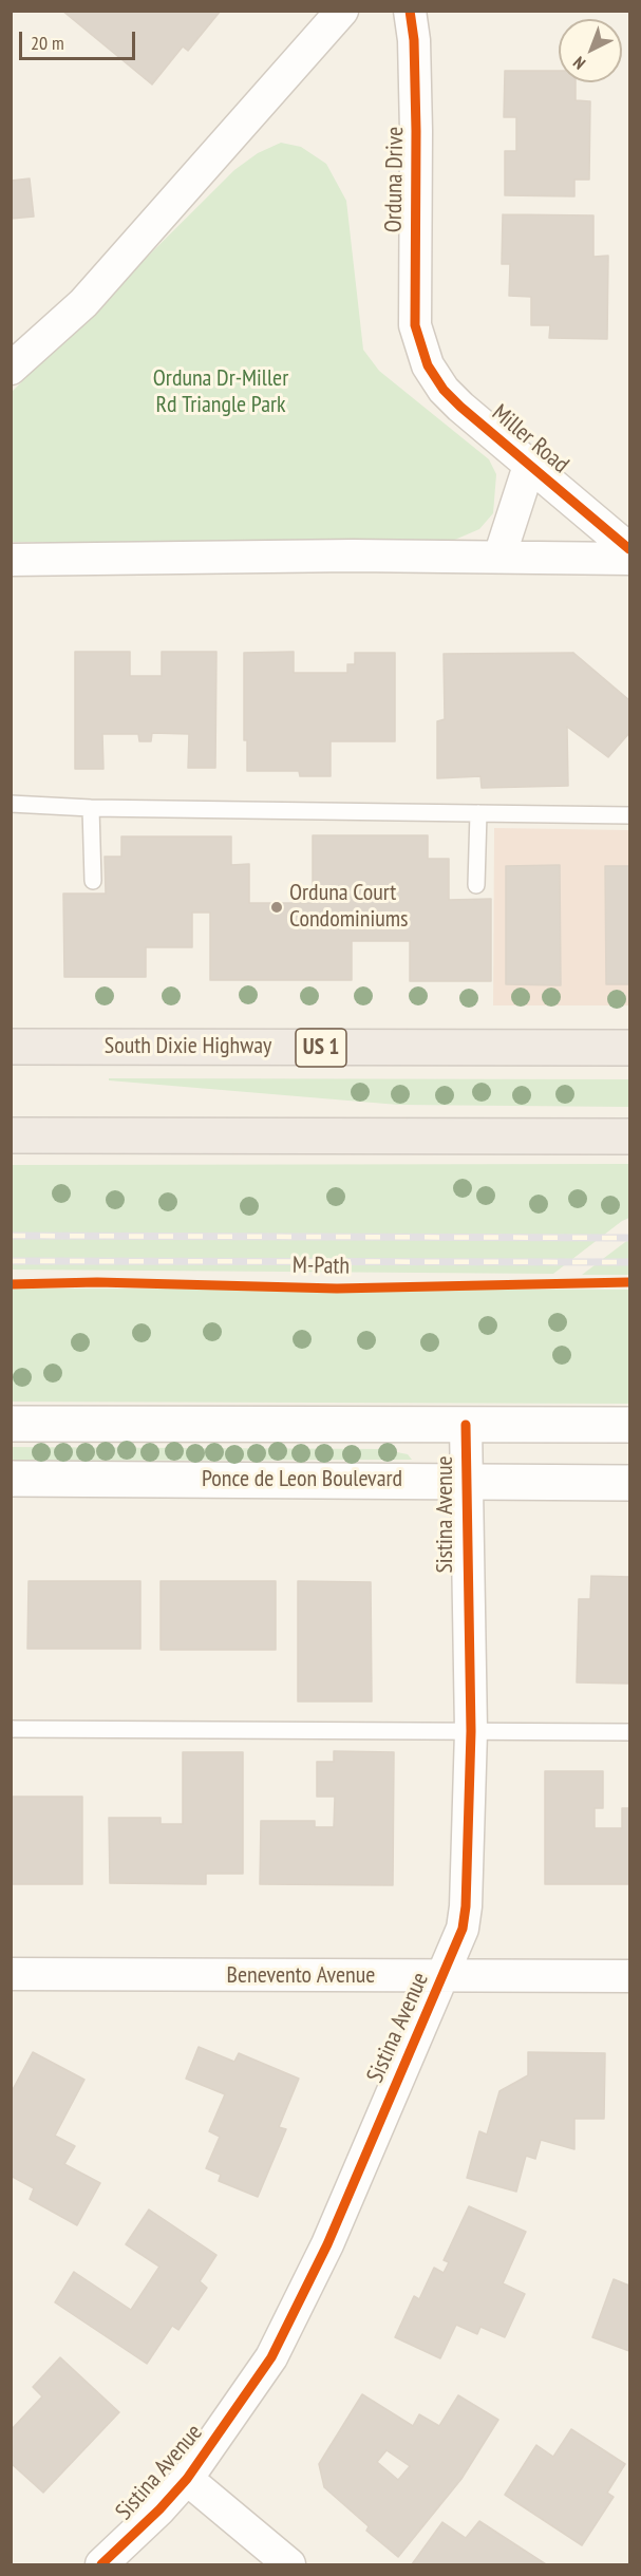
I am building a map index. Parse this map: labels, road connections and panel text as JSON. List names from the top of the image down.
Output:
{
  "streets": {
    "highway": ["South Dixie Highway", "US 1"],
    "street": [
      "Orduna Drive",
      "Miller Road",
      "Ponce de Leon Boulevard",
      "Sistina Avenue",
      "Benevento Avenue"
    ],
    "cycle path": ["M-Path"]
  },
  "crossings": [
    ["Orduna Drive", "Miller Road"],
    ["Ponce de Leon Boulevard", "Sistina Avenue"],
    ["Sistina Avenue", "Benevento Avenue"]
  ],
  "parks": ["Orduna Dr-Miller Rd Triangle Park"],
  "places": ["Orduna Court Condominiums"],
  "scale_bar": "20 m",
  "north": "bottom left"
}
